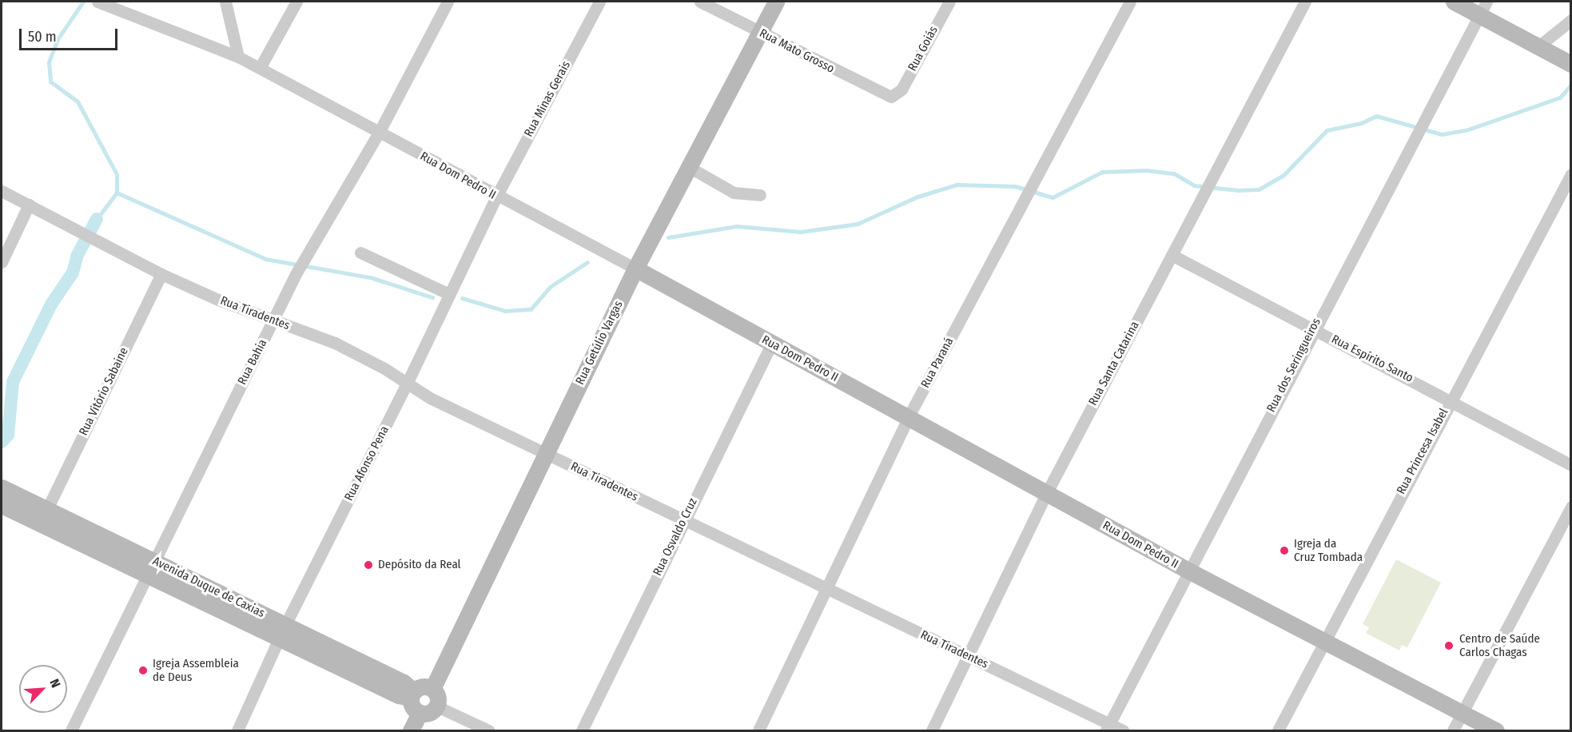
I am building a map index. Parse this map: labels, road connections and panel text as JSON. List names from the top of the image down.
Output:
{
  "streets": {
    "street": [
      "Rua Goiás",
      "Rua Mato Grosso",
      "Rua Minas Gerais",
      "Rua Dom Pedro II",
      "Rua Tiradentes",
      "Rua Getúlio Vargas",
      "Rua Espírito Santo",
      "Rua Bahia",
      "Rua Paraná",
      "Rua Santa Catarina",
      "Rua dos Seringueiros",
      "Rua Vitório Sabaine",
      "Rua Princesa Isabel",
      "Rua Afonso Pena",
      "Rua Osvaldo Cruz",
      "Avenida Duque de Caxias"
    ]
  },
  "crossings": [
    ["Rua Goiás", "Rua Mato Grosso"],
    ["Rua Mato Grosso", "Rua Getúlio Vargas"],
    ["Rua Minas Gerais", "Rua Dom Pedro II"],
    ["Rua Minas Gerais", "Rua Afonso Pena"],
    ["Rua Dom Pedro II", "Rua Getúlio Vargas"],
    ["Rua Dom Pedro II", "Rua Bahia"],
    ["Rua Dom Pedro II", "Rua Paraná"],
    ["Rua Dom Pedro II", "Rua Santa Catarina"],
    ["Rua Dom Pedro II", "Rua dos Seringueiros"],
    ["Rua Dom Pedro II", "Rua Princesa Isabel"],
    ["Rua Dom Pedro II", "Rua Afonso Pena"],
    ["Rua Dom Pedro II", "Rua Osvaldo Cruz"],
    ["Rua Tiradentes", "Rua Getúlio Vargas"],
    ["Rua Tiradentes", "Rua Bahia"],
    ["Rua Tiradentes", "Rua Paraná"],
    ["Rua Tiradentes", "Rua Santa Catarina"],
    ["Rua Tiradentes", "Rua dos Seringueiros"],
    ["Rua Tiradentes", "Rua Vitório Sabaine"],
    ["Rua Tiradentes", "Rua Afonso Pena"],
    ["Rua Tiradentes", "Rua Osvaldo Cruz"],
    ["Rua Getúlio Vargas", "Avenida Duque de Caxias"],
    ["Rua Espírito Santo", "Rua Santa Catarina"],
    ["Rua Espírito Santo", "Rua dos Seringueiros"],
    ["Rua Espírito Santo", "Rua Princesa Isabel"],
    ["Rua Bahia", "Avenida Duque de Caxias"],
    ["Rua Vitório Sabaine", "Avenida Duque de Caxias"],
    ["Rua Afonso Pena", "Avenida Duque de Caxias"]
  ],
  "places": [
    "Igreja da Cruz Tombada",
    "Depósito da Real",
    "Centro de Saúde Carlos Chagas",
    "Igreja Assembleia de Deus"
  ],
  "scale_bar": "50 m",
  "north": "top right"
}
